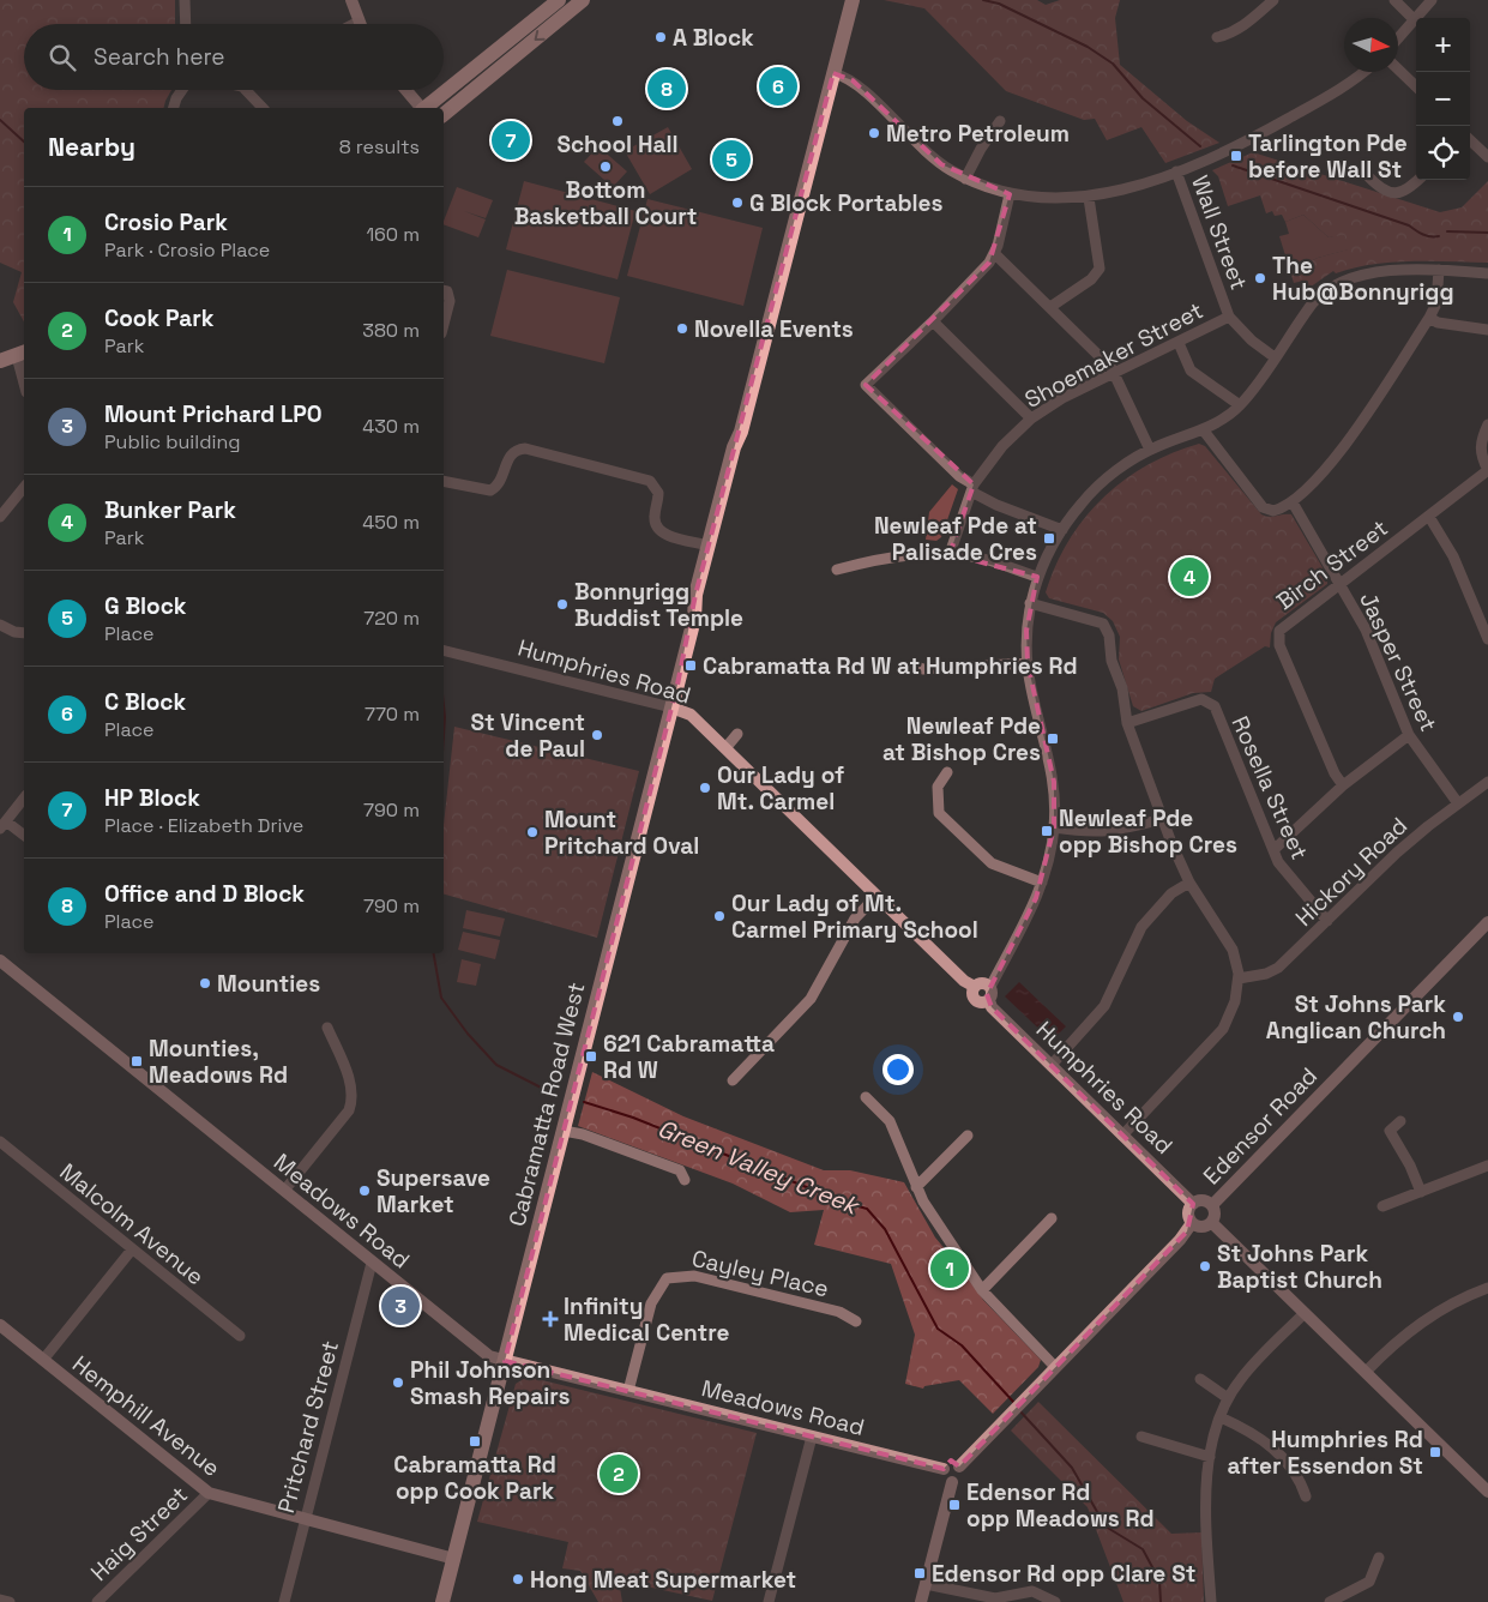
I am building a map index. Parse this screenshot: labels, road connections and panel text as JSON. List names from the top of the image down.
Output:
{
  "streets": {
    "main road": [
      "Humphries Road",
      "Cabramatta Road West",
      "Edensor Road",
      "Meadows Road",
      "Hemphill Avenue"
    ],
    "street": [
      "Wall Street",
      "Shoemaker Street",
      "Birch Street",
      "Jasper Street",
      "Rosella Street",
      "Hickory Road",
      "Malcolm Avenue",
      "Cayley Place",
      "Pritchard Street",
      "Haig Street"
    ]
  },
  "crossings": [
    ["Wall Street", "Shoemaker Street"],
    ["Birch Street", "Jasper Street"],
    ["Jasper Street", "Hickory Road"],
    ["Humphries Road", "Cabramatta Road West"],
    ["Humphries Road", "Edensor Road"],
    ["Rosella Street", "Hickory Road"],
    ["Cabramatta Road West", "Meadows Road"],
    ["Cabramatta Road West", "Hemphill Avenue"],
    ["Meadows Road", "Cayley Place"],
    ["Meadows Road", "Pritchard Street"],
    ["Hemphill Avenue", "Pritchard Street"],
    ["Hemphill Avenue", "Haig Street"]
  ],
  "water": ["Green Valley Creek"],
  "places": {
    "other": [
      "A Block",
      "School Hall",
      "Metro Petroleum",
      "Bottom Basketball Court",
      "G Block Portables",
      "The Hub@Bonnyrigg",
      "Novella Events",
      "Bonnyrigg Buddist Temple",
      "St Vincent de Paul",
      "Our Lady of Mt. Carmel",
      "Mount Pritchard Oval",
      "Our Lady of Mt. Carmel Primary School",
      "Mounties",
      "St Johns Park Anglican Church",
      "Supersave Market",
      "St Johns Park Baptist Church",
      "Phil Johnson Smash Repairs",
      "Hong Meat Supermarket"
    ],
    "transit": [
      "Tarlington Pde before Wall St",
      "Newleaf Pde at Palisade Cres",
      "Cabramatta Rd W at Humphries Rd",
      "Newleaf Pde at Bishop Cres",
      "Newleaf Pde opp Bishop Cres",
      "621 Cabramatta Rd W",
      "Mounties, Meadows Rd",
      "Cabramatta Rd opp Cook Park",
      "Humphries Rd after Essendon St",
      "Edensor Rd opp Meadows Rd",
      "Edensor Rd opp Clare St"
    ],
    "health": ["Infinity Medical Centre"]
  },
  "north": "right",
  "page": {
    "map_buttons": ["+", "−"],
    "search": "Search here",
    "pins": [
      "6",
      "8",
      "7",
      "5",
      "4",
      "1",
      "3",
      "2"
    ],
    "heading": ["Nearby", "8 results"],
    "list": [
      {
        "mark": "1",
        "name": "Crosio Park",
        "note": "Park · Crosio Place",
        "value": "160 m"
      },
      {
        "mark": "2",
        "name": "Cook Park",
        "note": "Park",
        "value": "380 m"
      },
      {
        "mark": "3",
        "name": "Mount Prichard LPO",
        "note": "Public building",
        "value": "430 m"
      },
      {
        "mark": "4",
        "name": "Bunker Park",
        "note": "Park",
        "value": "450 m"
      },
      {
        "mark": "5",
        "name": "G Block",
        "note": "Place",
        "value": "720 m"
      },
      {
        "mark": "6",
        "name": "C Block",
        "note": "Place",
        "value": "770 m"
      },
      {
        "mark": "7",
        "name": "HP Block",
        "note": "Place · Elizabeth Drive",
        "value": "790 m"
      },
      {
        "mark": "8",
        "name": "Office and D Block",
        "note": "Place",
        "value": "790 m"
      }
    ]
  }
}
